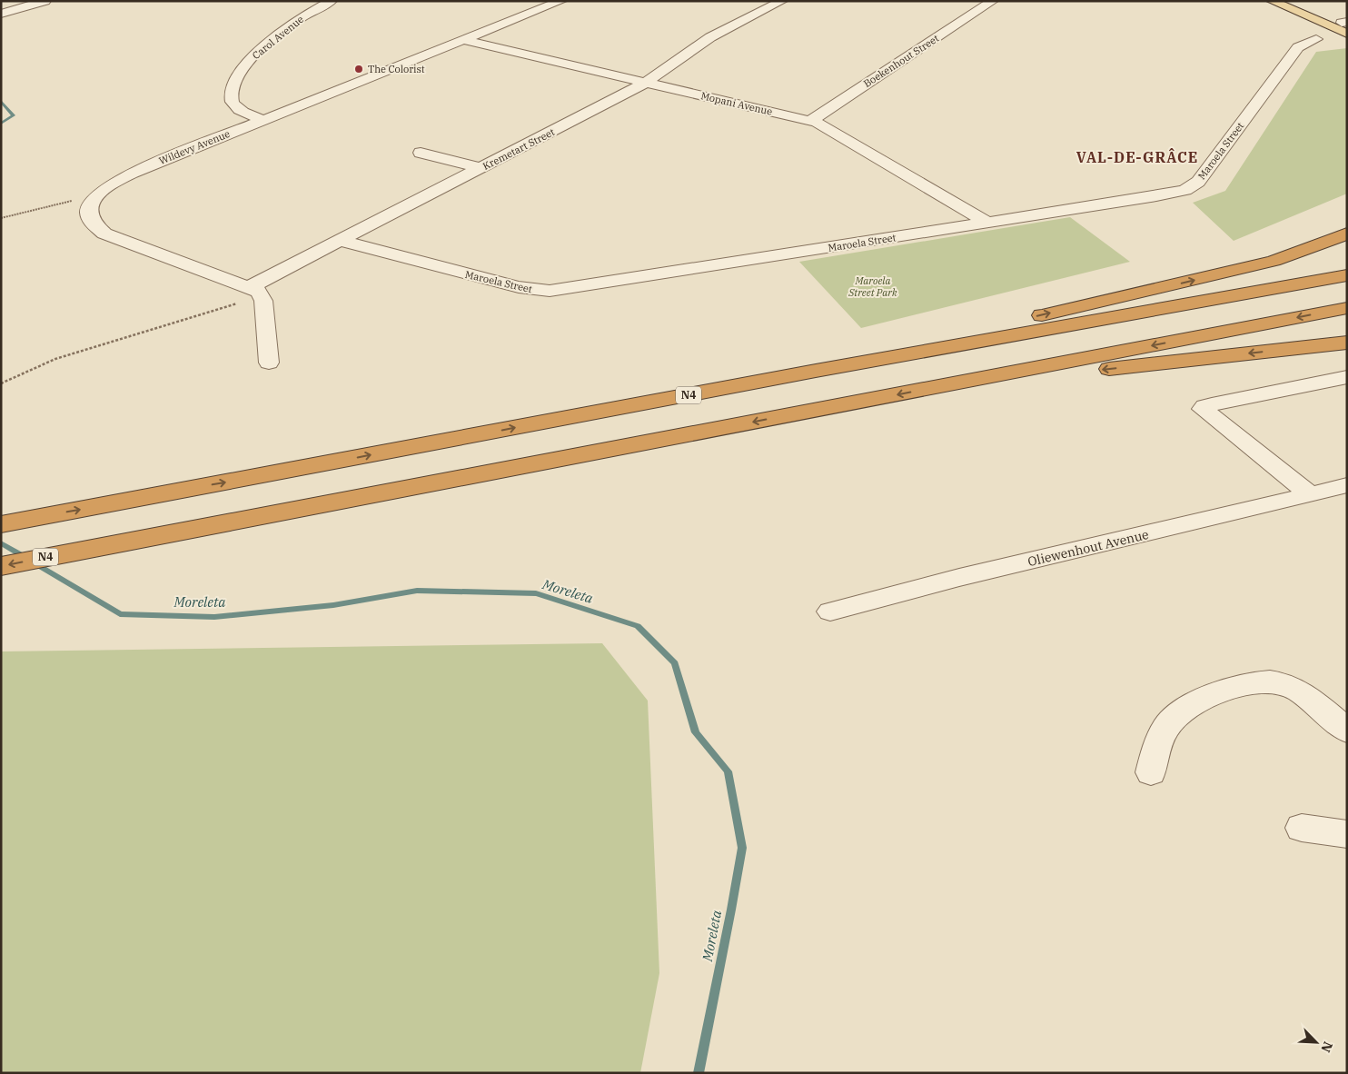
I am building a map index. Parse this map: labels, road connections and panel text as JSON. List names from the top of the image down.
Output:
{
  "streets": {
    "highway": ["N4"],
    "street": [
      "Carol Avenue",
      "Boekenhout Street",
      "Mopani Avenue",
      "Wildevy Avenue",
      "Kremetart Street",
      "Maroela Street",
      "Oliewenhout Avenue"
    ]
  },
  "crossings": [
    ["Carol Avenue", "Wildevy Avenue"],
    ["Boekenhout Street", "Mopani Avenue"],
    ["Mopani Avenue", "Wildevy Avenue"],
    ["Mopani Avenue", "Kremetart Street"],
    ["Mopani Avenue", "Maroela Street"],
    ["Kremetart Street", "Maroela Street"]
  ],
  "districts": ["VAL-DE-GRÂCE"],
  "water": ["Moreleta"],
  "parks": ["Maroela Street Park"],
  "places": ["The Colorist"],
  "north": "bottom right"
}
